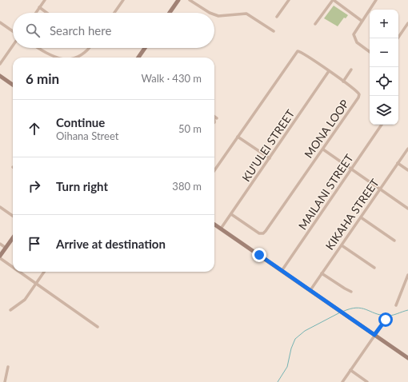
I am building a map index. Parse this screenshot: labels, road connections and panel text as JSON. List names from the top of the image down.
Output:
{
  "streets": {
    "street": [
      "MONA LOOP",
      "KU'ULEI STREET",
      "MAILANI STREET",
      "KIKAHA STREET"
    ]
  },
  "crossings": [
    ["MONA LOOP", "KU'ULEI STREET"]
  ],
  "page": {
    "map_buttons": ["+", "−"],
    "search": "Search here",
    "heading": ["6 min", "Walk · 430 m"],
    "list": [
      ["Continue", "Oihana Street", "50 m"],
      ["Turn right", "380 m"],
      "Arrive at destination"
    ]
  }
}
